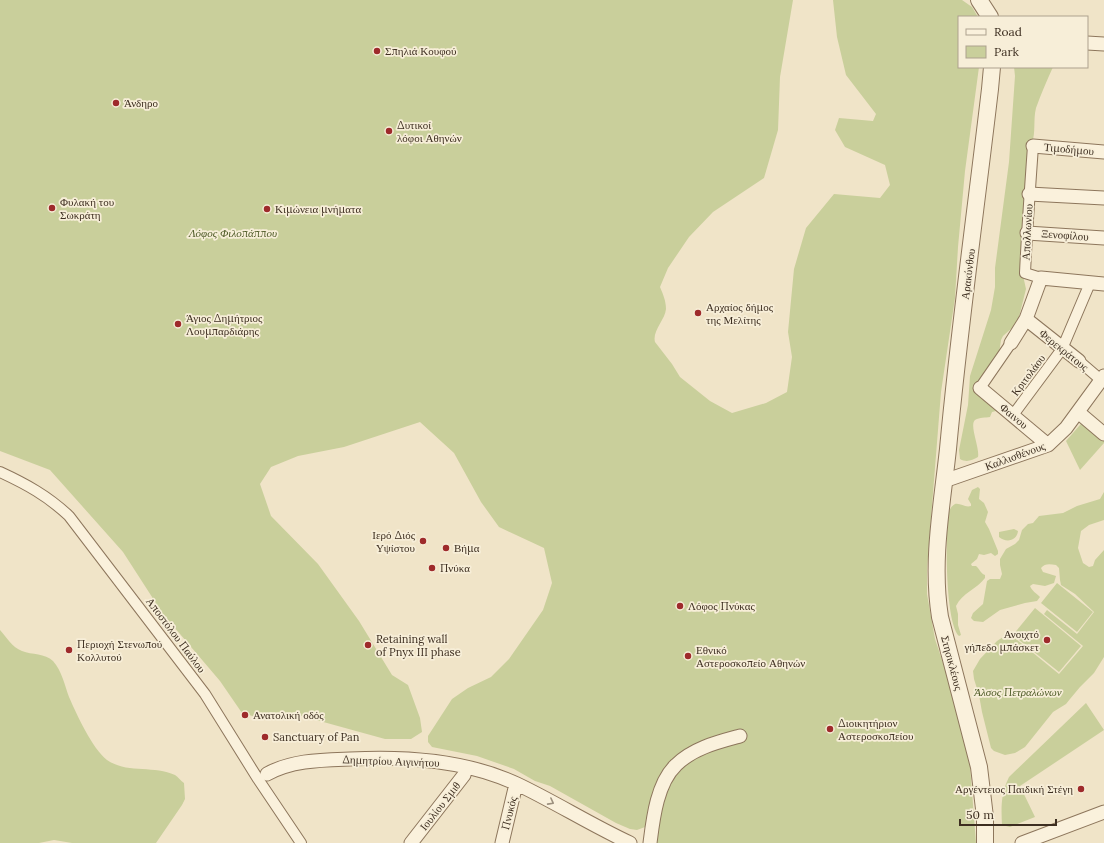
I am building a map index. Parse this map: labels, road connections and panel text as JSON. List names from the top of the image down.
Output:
{
  "streets": {
    "street": [
      "Τιμοδήμου",
      "Απολλωνίου",
      "Ξενοφίλου",
      "Αρακύνθου",
      "Φερεκράτους",
      "Κριτολάου",
      "Φαινου",
      "Καλλισθένους",
      "Αποστόλου Παύλου",
      "Στησικλέους",
      "Δημητρίου Αιγινήτου",
      "Ιουλίου Σμιθ",
      "Πνυκός"
    ]
  },
  "crossings": [
    ["Τιμοδήμου", "Απολλωνίου"],
    ["Απολλωνίου", "Ξενοφίλου"],
    ["Αρακύνθου", "Καλλισθένους"],
    ["Αρακύνθου", "Στησικλέους"],
    ["Φερεκράτους", "Κριτολάου"],
    ["Φερεκράτους", "Καλλισθένους"],
    ["Κριτολάου", "Φαινου"],
    ["Φαινου", "Καλλισθένους"],
    ["Καλλισθένους", "Στησικλέους"],
    ["Αποστόλου Παύλου", "Δημητρίου Αιγινήτου"],
    ["Δημητρίου Αιγινήτου", "Ιουλίου Σμιθ"],
    ["Δημητρίου Αιγινήτου", "Πνυκός"]
  ],
  "parks": ["Λόφος Φιλοπάππου", "Άλσος Πετραλώνων"],
  "places": [
    "Σπηλιά Κουφού",
    "Άνδηρο",
    "Δυτικοί λόφοι Αθηνών",
    "Φυλακή του Σωκράτη",
    "Κιμώνεια μνήματα",
    "Αρχαίος δήμος της Μελίτης",
    "Άγιος Δημήτριος Λουμπαρδιάρης",
    "Ιερό Διός Υψίστου",
    "Βήμα",
    "Πνύκα",
    "Λόφος Πνύκας",
    "Ανοιχτό γήπεδο μπάσκετ",
    "Retaining wall of Pnyx III phase",
    "Περιοχή Στενωπού Κολλυτού",
    "Εθνικό Αστεροσκοπείο Αθηνών",
    "Ανατολική οδός",
    "Διοικητήριον Αστεροσκοπείου",
    "Sanctuary of Pan",
    "Αργέντειος Παιδική Στέγη"
  ],
  "legend": ["Road", "Park"],
  "scale_bar": "50 m"
}
